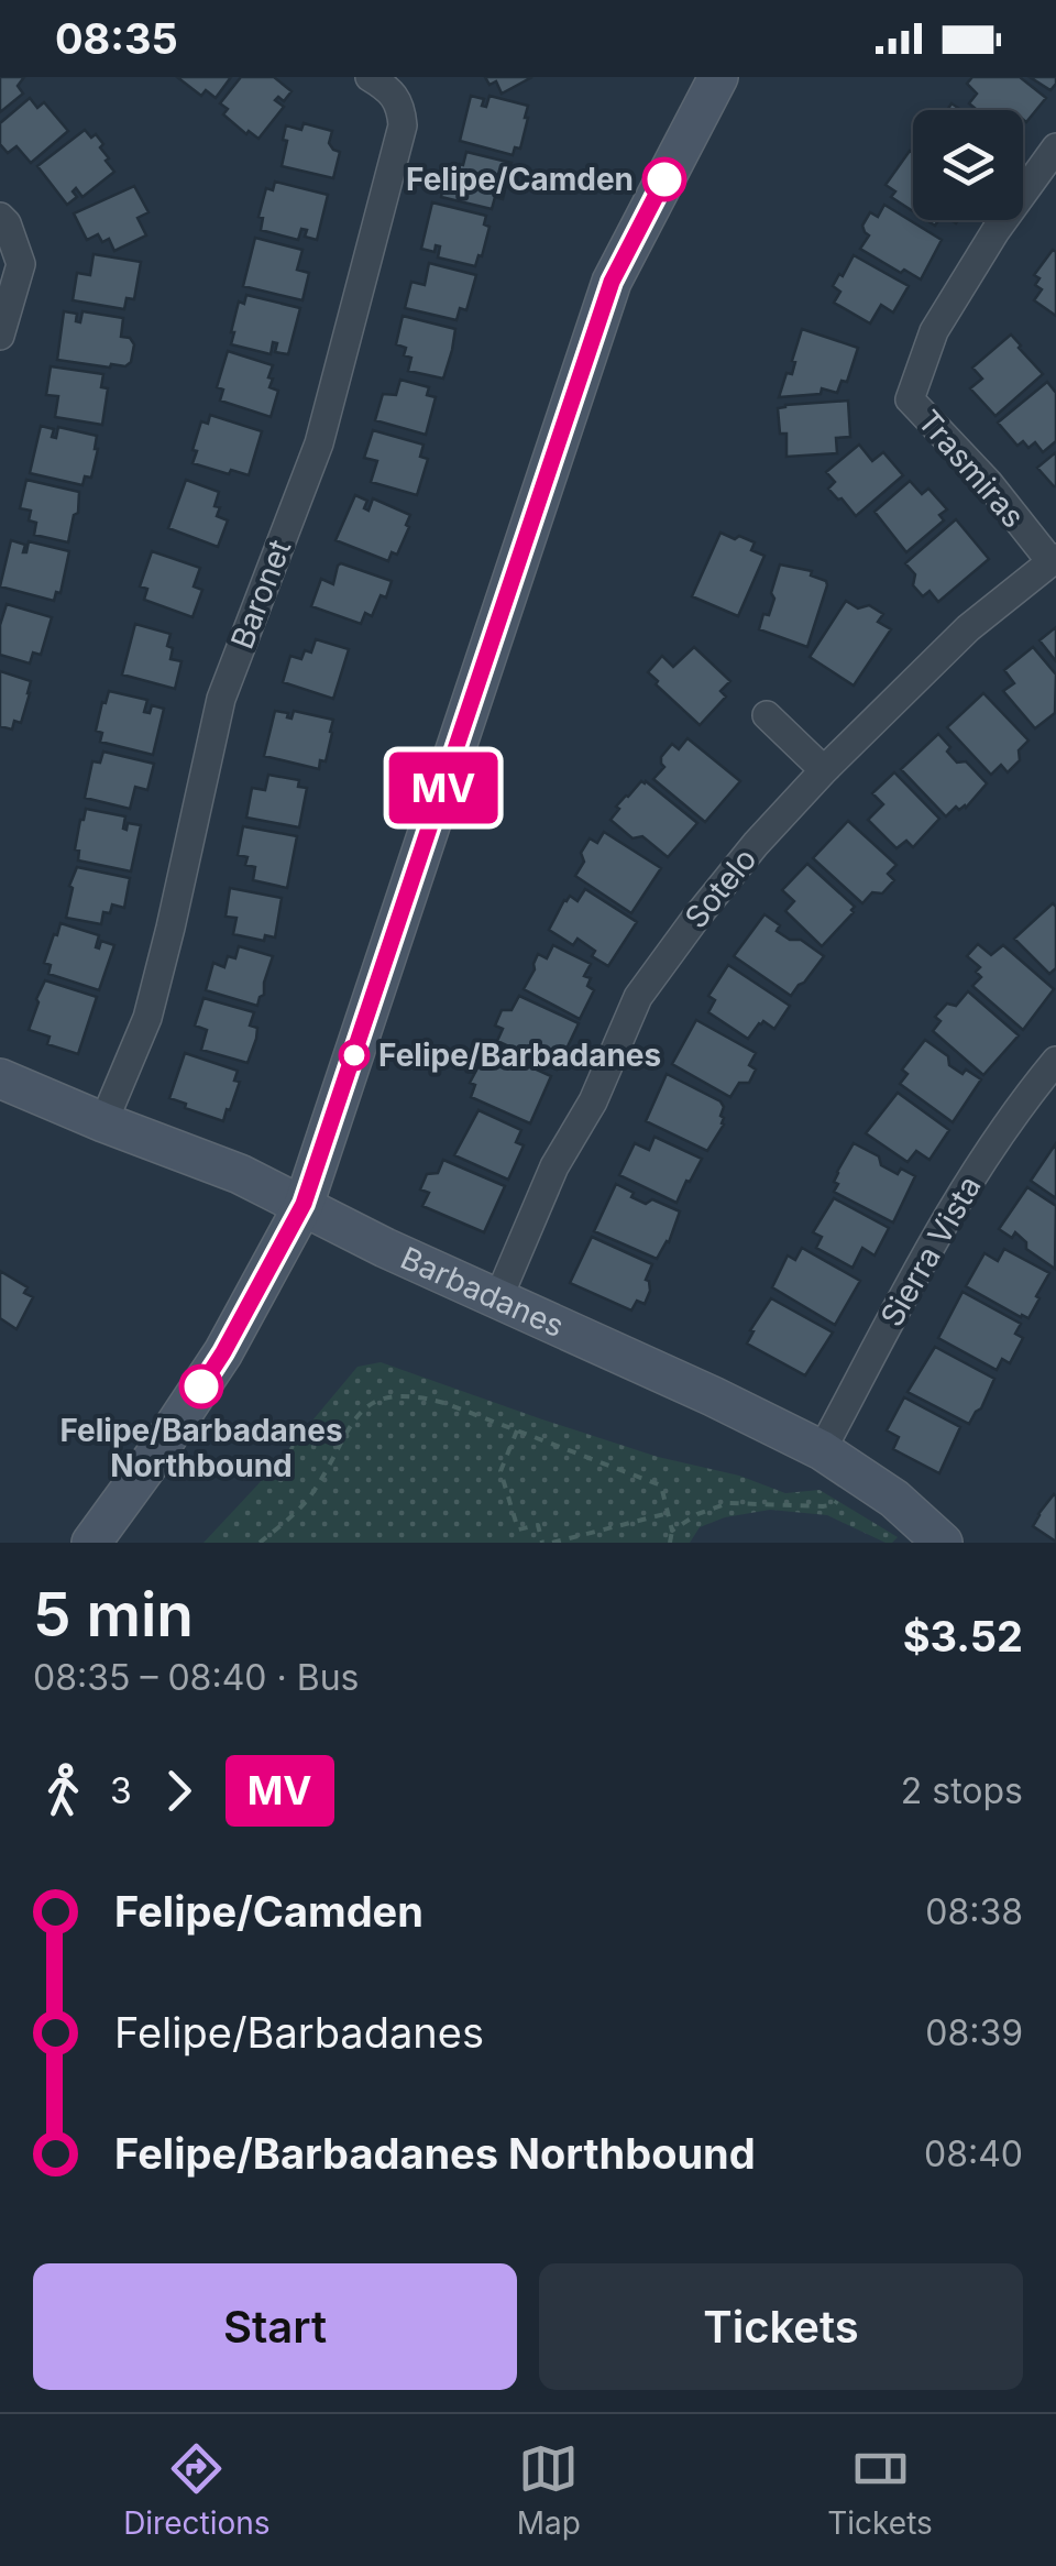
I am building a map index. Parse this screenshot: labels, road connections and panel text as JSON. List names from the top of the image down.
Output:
{
  "streets": {
    "main road": ["Barbadanes"],
    "street": [
      "Trasmiras",
      "Baronet",
      "Sotelo",
      "Sierra Vista"
    ]
  },
  "crossings": [
    ["Trasmiras", "Sotelo"],
    ["Baronet", "Barbadanes"],
    ["Sotelo", "Barbadanes"],
    ["Sierra Vista", "Barbadanes"]
  ],
  "places": ["Felipe/Camden", "Felipe/Barbadanes", "Felipe/Barbadanes Northbound"],
  "lines": ["bus line MV"],
  "page": {
    "status": "08:35",
    "on_map": "MV",
    "heading": ["5 min", "08:35 – 08:40 · Bus", "$3.52"],
    "legs": ["3", "MV", "2 stops"],
    "list": [
      {
        "name": "Felipe/Camden",
        "value": "08:38"
      },
      {
        "name": "Felipe/Barbadanes",
        "value": "08:39"
      },
      {
        "name": "Felipe/Barbadanes Northbound",
        "value": "08:40"
      }
    ],
    "buttons": ["Start", "Tickets"],
    "tabs": ["Directions", "Map", "Tickets"]
  }
}
